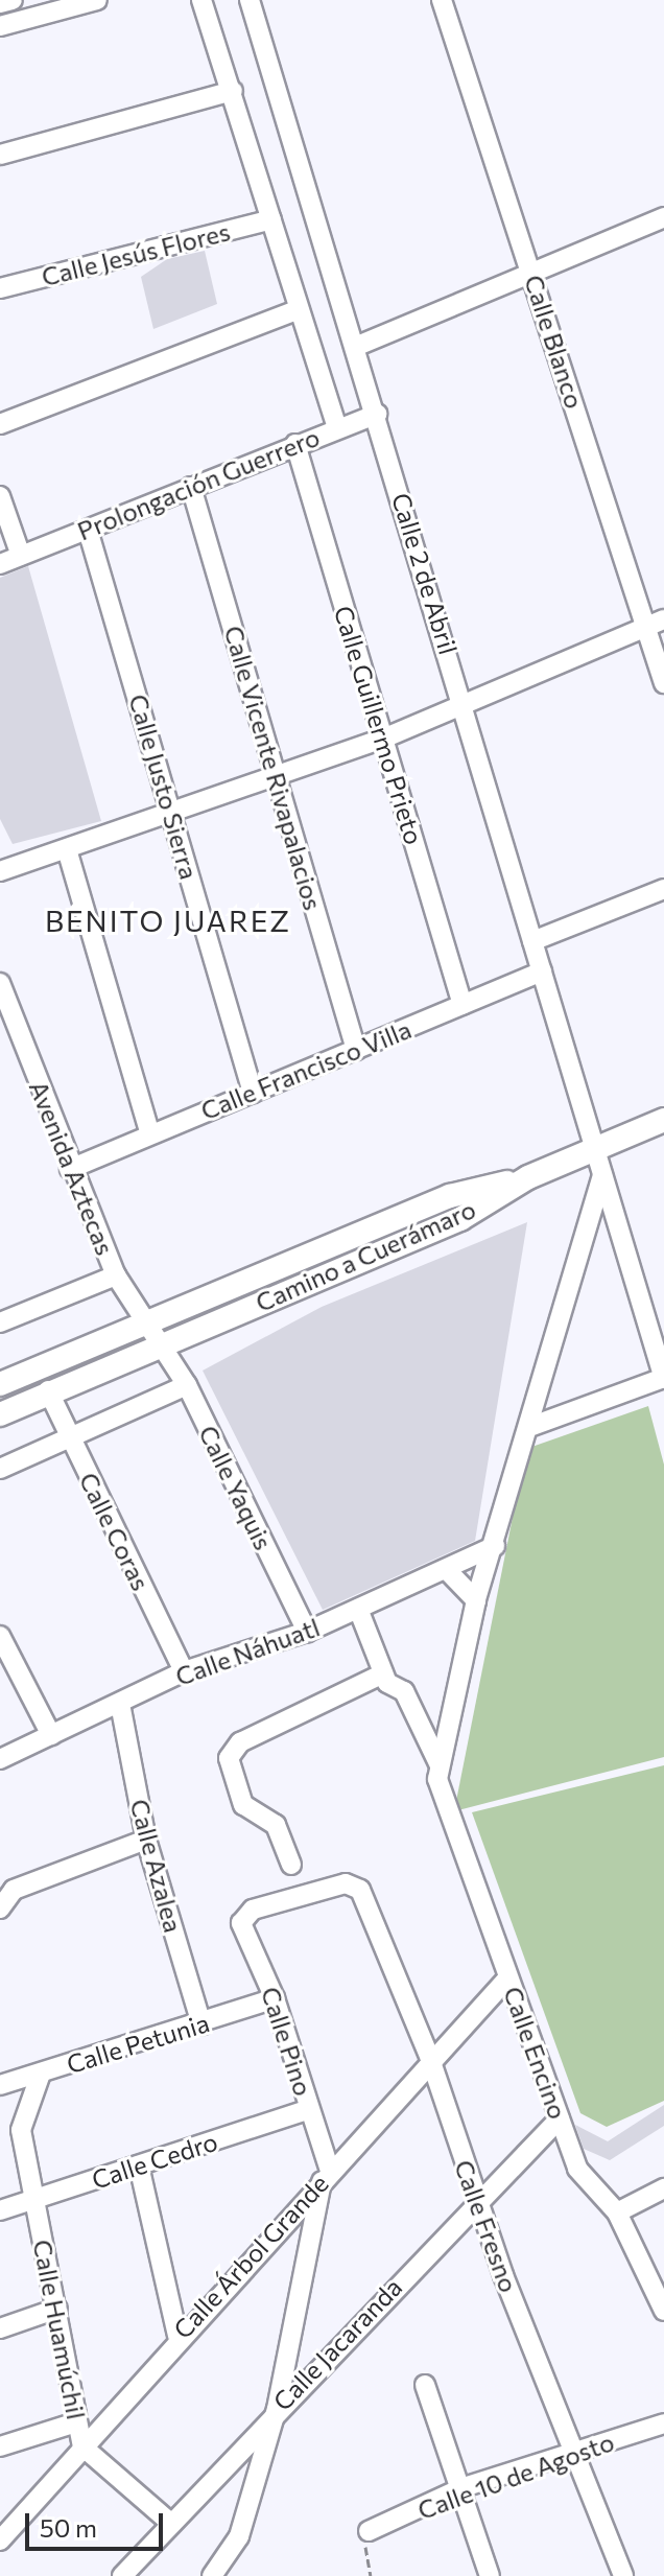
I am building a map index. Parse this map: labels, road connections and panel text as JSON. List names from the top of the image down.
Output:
{
  "streets": {
    "main road": ["Camino a Cuerámaro"],
    "street": [
      "Calle Jesús Flores",
      "Calle Blanco",
      "Prolongación Guerrero",
      "Calle 2 de Abril",
      "Calle Guillermo Prieto",
      "Calle Vicente Rivapalacios",
      "Calle Justo Sierra",
      "Calle Francisco Villa",
      "Avenida Aztecas",
      "Calle Yaquis",
      "Calle Coras",
      "Calle Náhuatl",
      "Calle Azalea",
      "Calle Pino",
      "Calle Petunia",
      "Calle Encino",
      "Calle Cedro",
      "Calle Fresno",
      "Calle Árbol Grande",
      "Calle Huamúchil",
      "Calle Jacaranda",
      "Calle 10 de Agosto"
    ]
  },
  "crossings": [
    ["Prolongación Guerrero", "Calle 2 de Abril"],
    ["Prolongación Guerrero", "Calle Guillermo Prieto"],
    ["Prolongación Guerrero", "Calle Vicente Rivapalacios"],
    ["Prolongación Guerrero", "Calle Justo Sierra"],
    ["Calle 2 de Abril", "Calle Francisco Villa"],
    ["Calle Guillermo Prieto", "Calle Francisco Villa"],
    ["Calle Vicente Rivapalacios", "Calle Francisco Villa"],
    ["Calle Justo Sierra", "Calle Francisco Villa"],
    ["Calle Francisco Villa", "Avenida Aztecas"],
    ["Avenida Aztecas", "Camino a Cuerámaro"],
    ["Avenida Aztecas", "Calle Yaquis"],
    ["Camino a Cuerámaro", "Calle Yaquis"],
    ["Camino a Cuerámaro", "Calle Coras"],
    ["Calle Yaquis", "Calle Náhuatl"],
    ["Calle Coras", "Calle Náhuatl"],
    ["Calle Náhuatl", "Calle Azalea"],
    ["Calle Náhuatl", "Calle Encino"],
    ["Calle Azalea", "Calle Petunia"],
    ["Calle Pino", "Calle Petunia"],
    ["Calle Pino", "Calle Cedro"],
    ["Calle Pino", "Calle Fresno"],
    ["Calle Pino", "Calle Árbol Grande"],
    ["Calle Petunia", "Calle Huamúchil"],
    ["Calle Encino", "Calle Árbol Grande"],
    ["Calle Encino", "Calle Jacaranda"],
    ["Calle Cedro", "Calle Huamúchil"],
    ["Calle Fresno", "Calle Árbol Grande"],
    ["Calle Fresno", "Calle Jacaranda"],
    ["Calle Fresno", "Calle 10 de Agosto"],
    ["Calle Árbol Grande", "Calle Huamúchil"],
    ["Calle Huamúchil", "Calle Jacaranda"]
  ],
  "districts": ["BENITO JUAREZ"],
  "scale_bar": "50 m"
}
